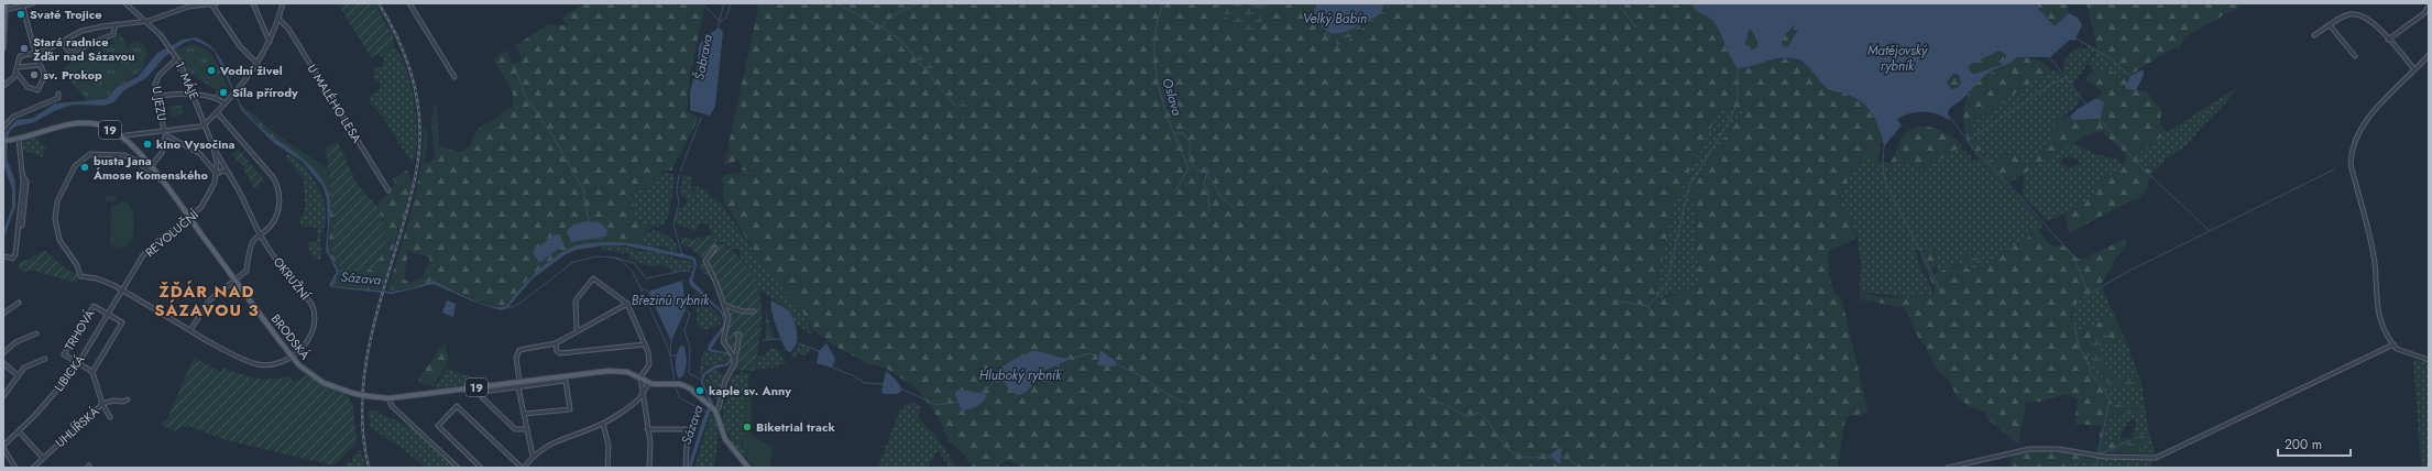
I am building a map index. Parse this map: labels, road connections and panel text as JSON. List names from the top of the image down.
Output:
{
  "streets": {
    "main road": ["19", "BRODSKÁ"],
    "street": [
      "1. MÁJE",
      "U JEZU",
      "U MALÉHO LESA",
      "REVOLUČNÍ",
      "OKRUŽNÍ",
      "TRHOVÁ",
      "LIBICKÁ",
      "UHLÍŘSKÁ"
    ]
  },
  "crossings": [
    ["1. MÁJE", "U JEZU"],
    ["1. MÁJE", "REVOLUČNÍ"],
    ["19", "REVOLUČNÍ"],
    ["19", "OKRUŽNÍ"],
    ["19", "BRODSKÁ"],
    ["19", "LIBICKÁ"],
    ["REVOLUČNÍ", "OKRUŽNÍ"],
    ["REVOLUČNÍ", "BRODSKÁ"],
    ["REVOLUČNÍ", "LIBICKÁ"],
    ["OKRUŽNÍ", "BRODSKÁ"],
    ["OKRUŽNÍ", "LIBICKÁ"],
    ["TRHOVÁ", "LIBICKÁ"],
    ["BRODSKÁ", "LIBICKÁ"]
  ],
  "districts": ["ŽĎÁR NAD SÁZAVOU 3"],
  "water": [
    "Velký Babín",
    "Matějovský rybník",
    "Šabrava",
    "Oslava",
    "Sázava",
    "Březinů rybník",
    "Hluboký rybník"
  ],
  "places": [
    "Svaté Trojice",
    "Stará radnice Žďár nad Sázavou",
    "Vodní živel",
    "sv. Prokop",
    "Síla přírody",
    "kino Vysočina",
    "busta Jana Ámose Komenského",
    "kaple sv. Anny",
    "Biketrial track"
  ],
  "scale_bar": "200 m"
}
